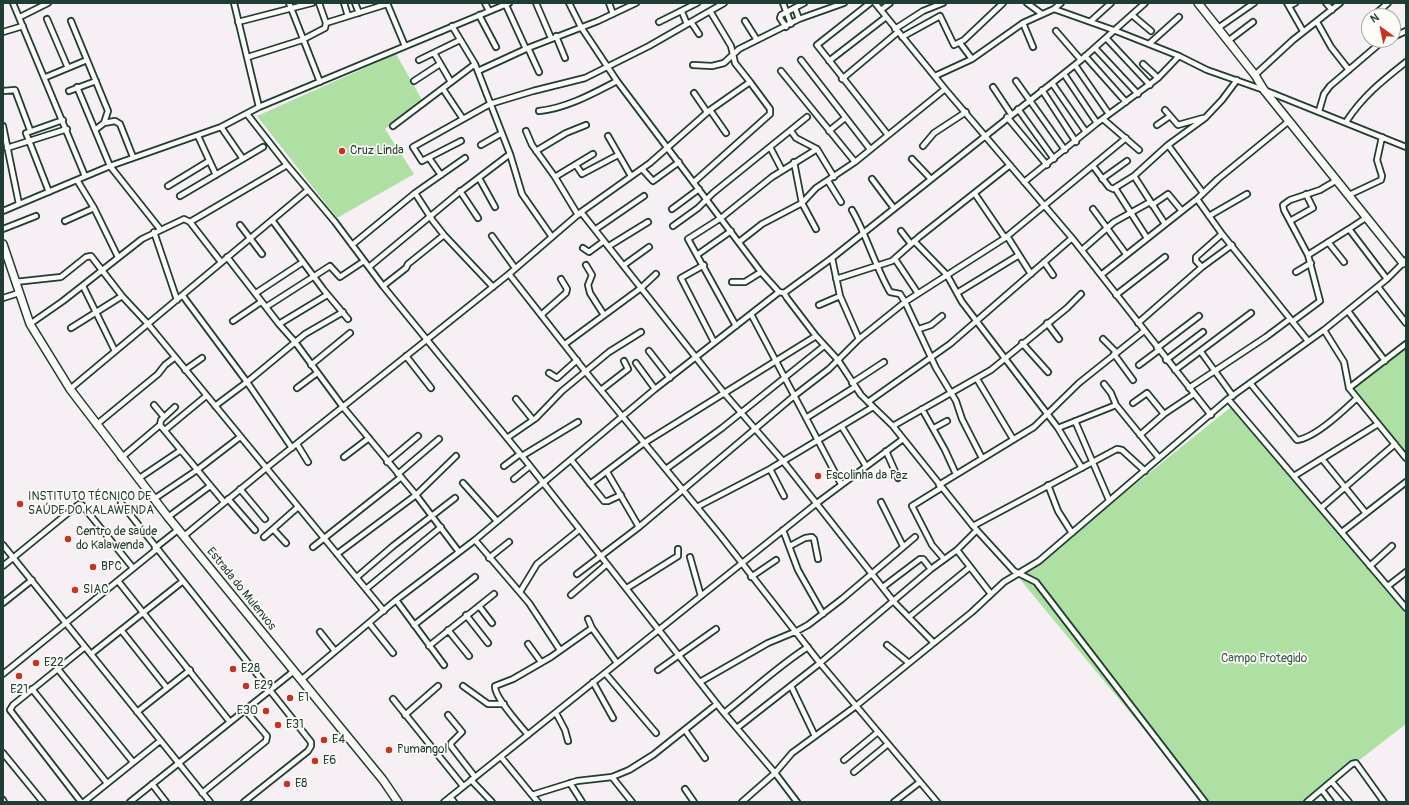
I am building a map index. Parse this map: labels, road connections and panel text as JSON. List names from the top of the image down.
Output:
{
  "streets": {
    "street": ["Estrada do Mulenvos"]
  },
  "parks": ["Campo Protegido"],
  "places": [
    "Cruz Linda",
    "Escolinha da Paz",
    "INSTITUTO TÉCNICO DE SAÚDE DO KALAWENDA",
    "Centro de saúde do Kalawenda",
    "BPC",
    "SIAC",
    "E22",
    "E28",
    "E21",
    "E29",
    "E1",
    "E30",
    "E31",
    "E4",
    "Pumangol",
    "E6",
    "E8"
  ],
  "north": "top left"
}
